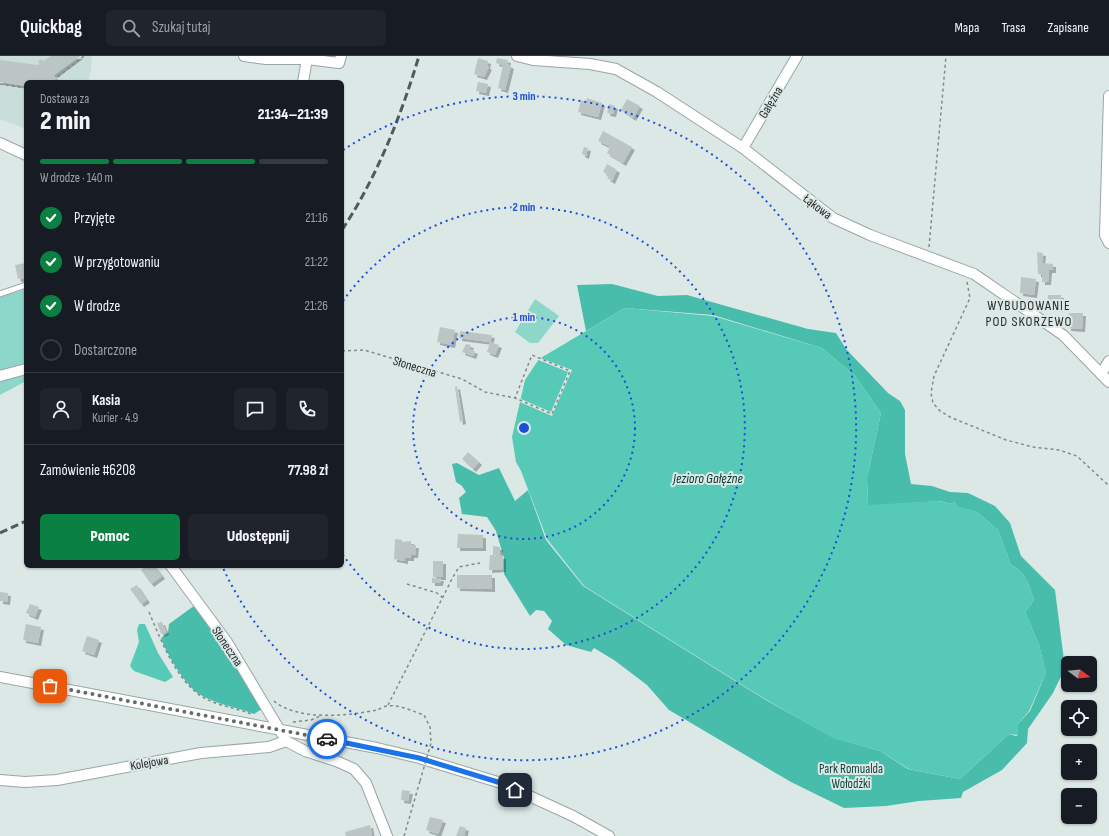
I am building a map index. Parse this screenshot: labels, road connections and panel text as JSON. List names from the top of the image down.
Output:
{
  "streets": {
    "street": [
      "Gałęźna",
      "Łąkowa",
      "Słoneczna",
      "Kolejowa"
    ]
  },
  "crossings": [
    ["Gałęźna", "Łąkowa"]
  ],
  "districts": ["WYBUDOWANIE POD SKORZEWO"],
  "water": ["Jezioro Gałęźne"],
  "parks": ["Park Romualda Wołodźki"],
  "north": "right",
  "page": {
    "header": "Quickbag",
    "search": "Szukaj tutaj",
    "nav": ["Mapa", "Trasa", "Zapisane"],
    "heading": ["2 min", "Dostawa za", "21:34–21:39"],
    "panel": [
      "Kasia",
      "Kurier · 4.9",
      "Zamówienie #6208",
      "77.98 zł"
    ],
    "bar": "W drodze · 140 m",
    "list": [
      ["Przyjęte", "21:16"],
      ["W przygotowaniu", "21:22"],
      ["W drodze", "21:26"],
      "Dostarczone"
    ],
    "buttons": ["Pomoc", "Udostępnij"],
    "map_buttons": ["+", "−"]
  },
  "rings": ["3 min", "2 min", "1 min"]
}
